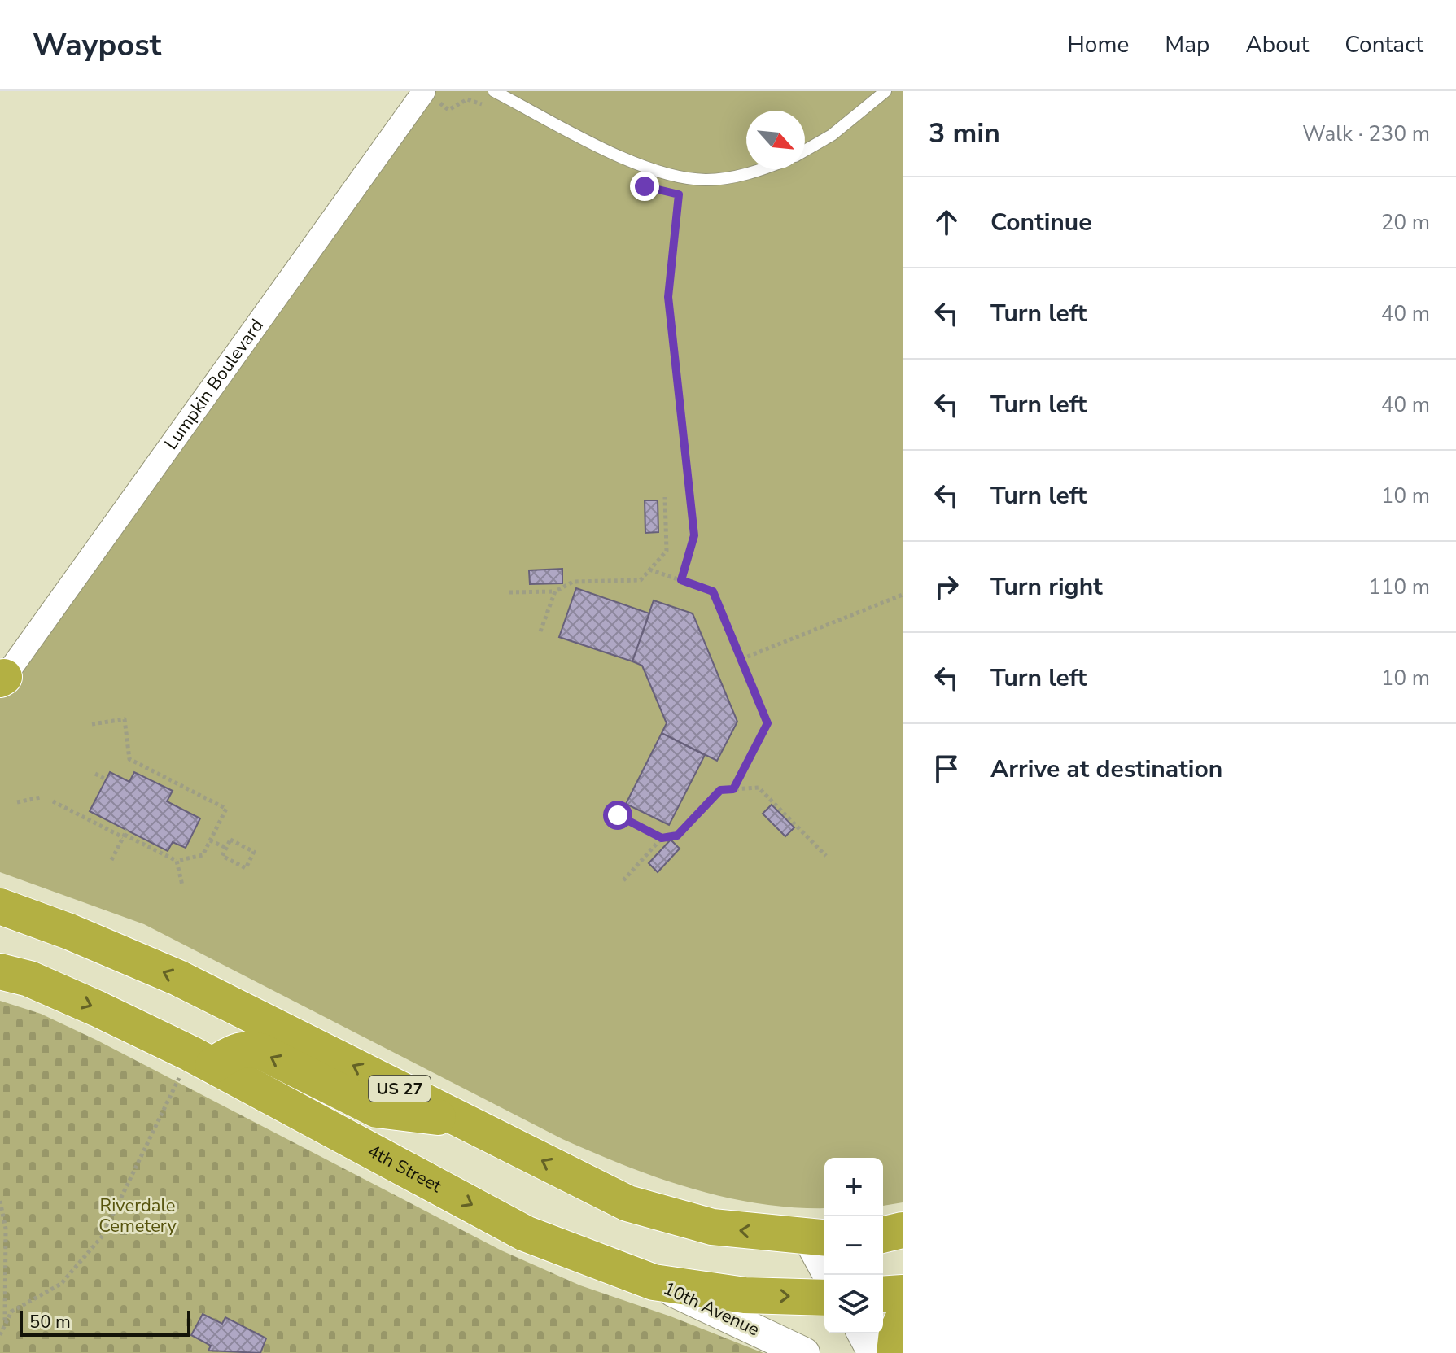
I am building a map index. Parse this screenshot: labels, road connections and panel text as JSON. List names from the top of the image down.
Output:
{
  "streets": {
    "highway": ["US 27", "4th Street"],
    "main road": ["10th Avenue"],
    "street": ["Lumpkin Boulevard"]
  },
  "crossings": [
    ["4th Street", "10th Avenue"]
  ],
  "parks": ["Riverdale Cemetery"],
  "scale_bar": "50 m",
  "north": "bottom right",
  "page": {
    "header": "Waypost",
    "nav": [
      "Home",
      "Map",
      "About",
      "Contact"
    ],
    "heading": ["3 min", "Walk · 230 m"],
    "list": [
      ["Continue", "20 m"],
      ["Turn left", "40 m"],
      ["Turn left", "40 m"],
      ["Turn left", "10 m"],
      ["Turn right", "110 m"],
      ["Turn left", "10 m"],
      "Arrive at destination"
    ],
    "map_buttons": ["+", "−"],
    "scale": "50 m"
  }
}
